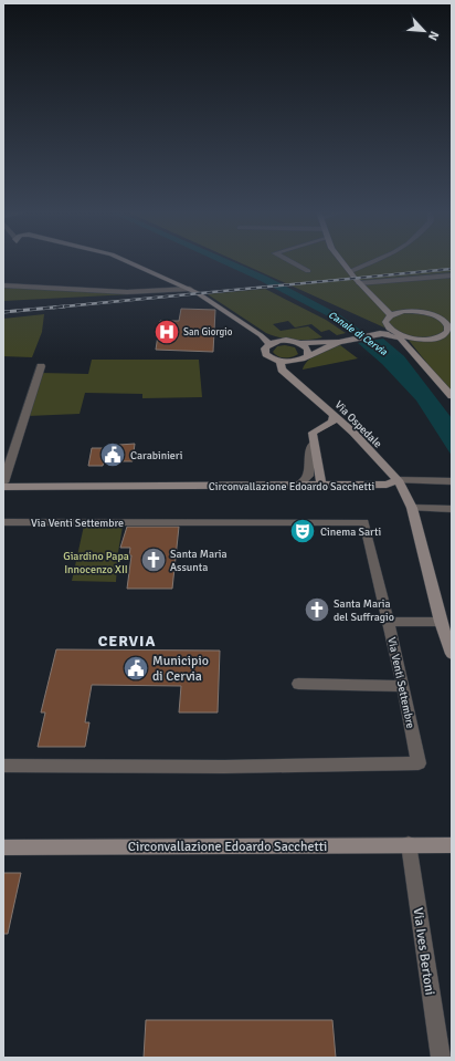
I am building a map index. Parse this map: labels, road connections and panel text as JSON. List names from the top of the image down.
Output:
{
  "streets": {
    "street": [
      "Via Ospedale",
      "Circonvallazione Edoardo Sacchetti",
      "Via Venti Settembre",
      "Via Ives Bertoni"
    ]
  },
  "crossings": [
    ["Via Ospedale", "Circonvallazione Edoardo Sacchetti"],
    ["Circonvallazione Edoardo Sacchetti", "Via Ives Bertoni"]
  ],
  "districts": ["CERVIA"],
  "water": ["Canale di Cervia"],
  "parks": ["Giardino Papa Innocenzo XII"],
  "places": {
    "hospital": ["San Giorgio"],
    "public building": ["Carabinieri", "Municipio di Cervia"],
    "theatre": ["Cinema Sarti"],
    "church": ["Santa Maria Assunta", "Santa Maria del Suffragio"]
  },
  "north": "bottom right"
}
